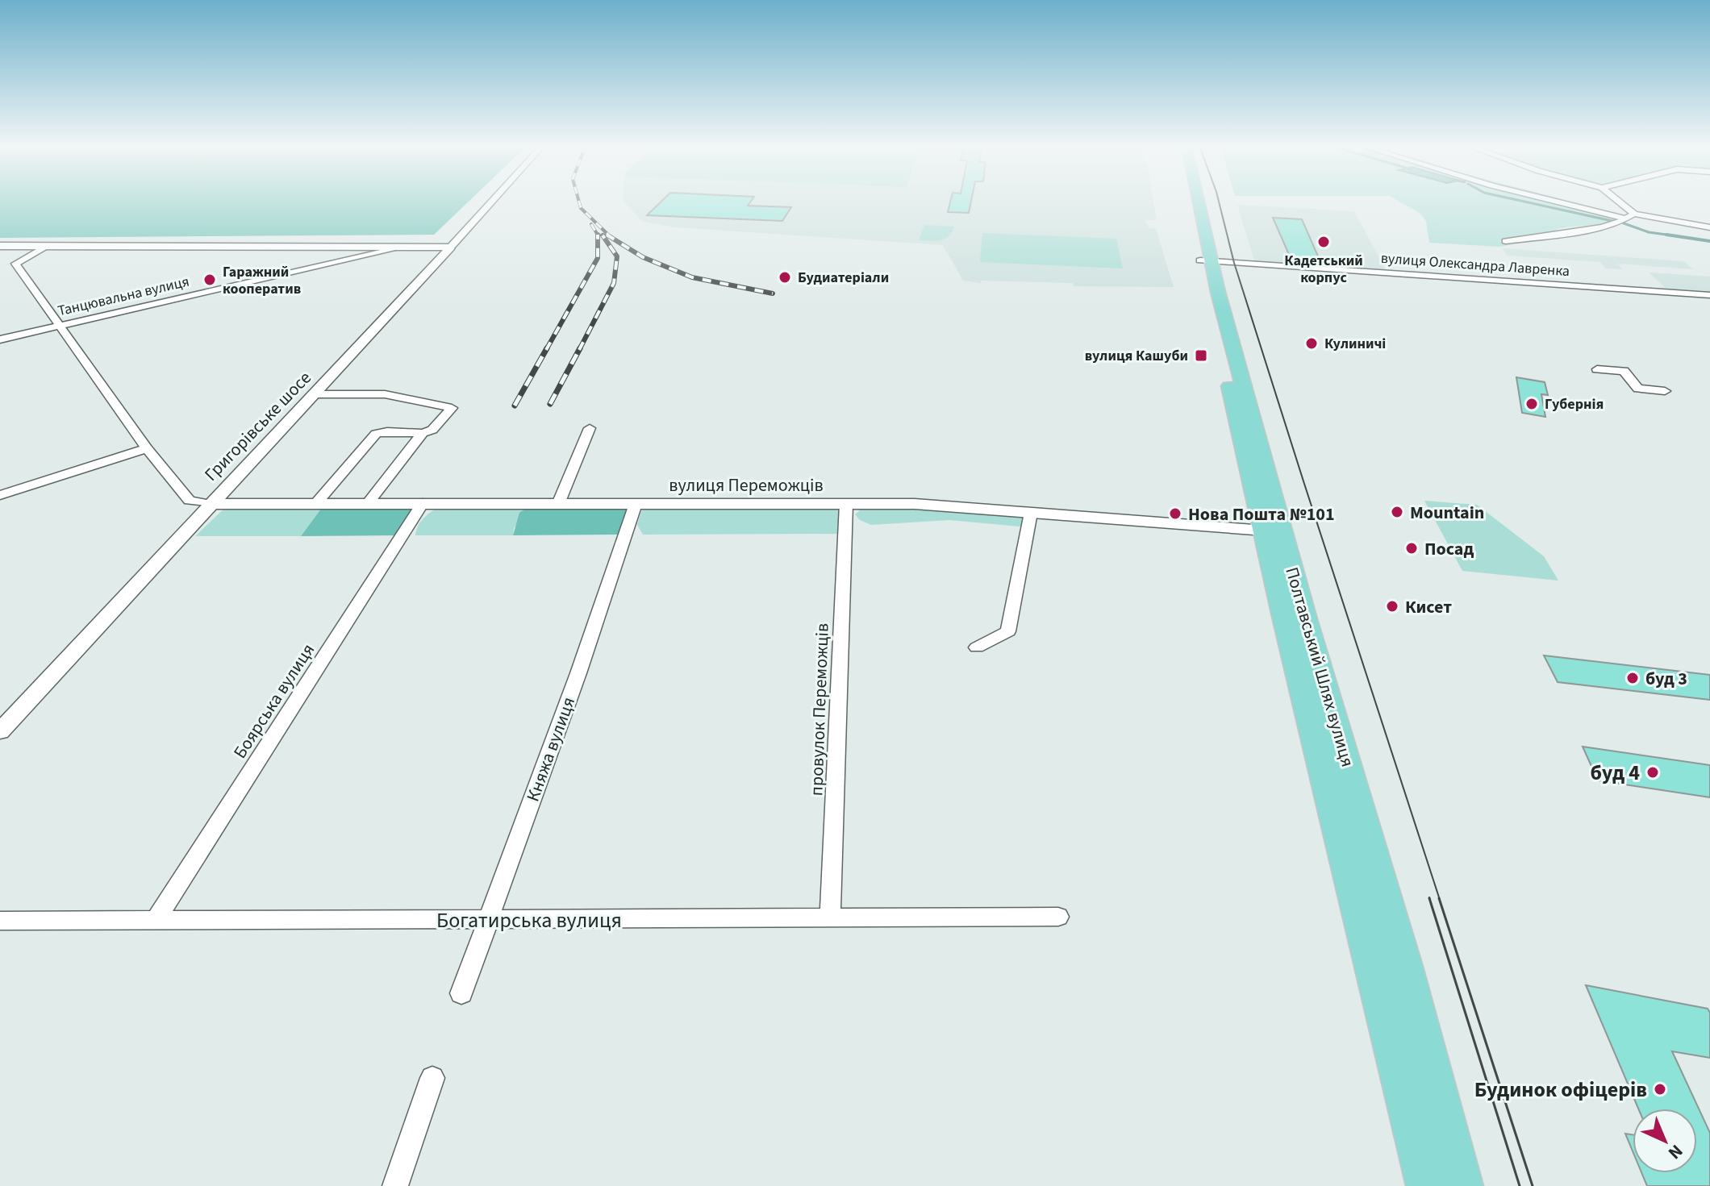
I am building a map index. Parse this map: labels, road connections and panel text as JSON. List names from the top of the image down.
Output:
{
  "streets": {
    "main road": ["Полтавський Шлях вулиця"],
    "street": [
      "вулиця Олександра Лавренка",
      "Танцювальна вулиця",
      "Григорівське шосе",
      "вулиця Переможців",
      "Боярська вулиця",
      "провулок Переможців",
      "Княжа вулиця",
      "Богатирська вулиця"
    ]
  },
  "crossings": [
    ["вулиця Олександра Лавренка", "Полтавський Шлях вулиця"],
    ["Григорівське шосе", "вулиця Переможців"],
    ["вулиця Переможців", "Полтавський Шлях вулиця"],
    ["вулиця Переможців", "Боярська вулиця"],
    ["вулиця Переможців", "провулок Переможців"],
    ["вулиця Переможців", "Княжа вулиця"],
    ["Боярська вулиця", "Богатирська вулиця"],
    ["провулок Переможців", "Богатирська вулиця"],
    ["Княжа вулиця", "Богатирська вулиця"]
  ],
  "places": {
    "other": [
      "Кадетський корпус",
      "Будиатеріали",
      "Гаражний кооператив",
      "Кулиничі",
      "Губернія",
      "Mountain",
      "Нова Пошта №101",
      "Посад",
      "Кисет",
      "буд 3",
      "буд 4",
      "Будинок офіцерів"
    ],
    "transit": ["вулиця Кашуби"]
  },
  "north": "bottom right"
}
